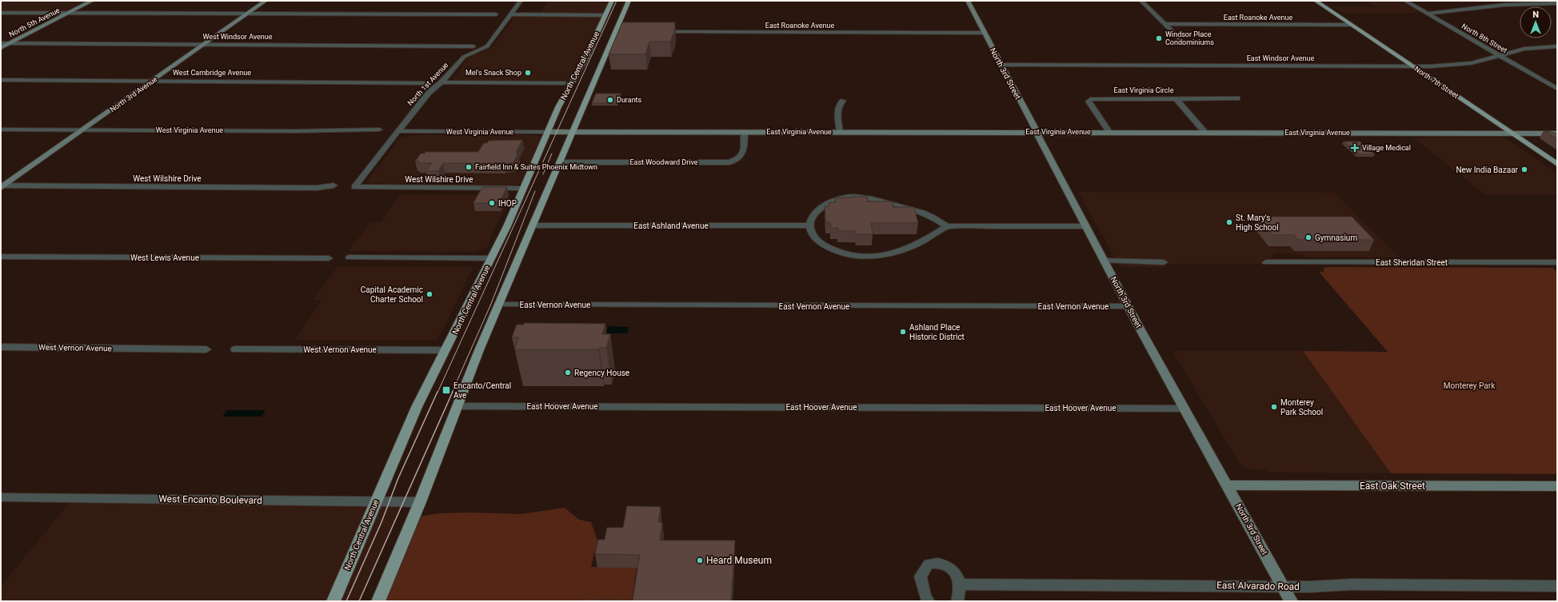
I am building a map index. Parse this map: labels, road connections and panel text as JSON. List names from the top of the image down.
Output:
{
  "streets": {
    "main road": ["North Central Avenue", "North 7th Street"],
    "street": [
      "East Roanoke Avenue",
      "North 5th Avenue",
      "West Windsor Avenue",
      "North 8th Street",
      "East Windsor Avenue",
      "West Cambridge Avenue",
      "North 3rd Street",
      "North 1st Avenue",
      "East Virginia Circle",
      "North 3rd Avenue",
      "West Virginia Avenue",
      "East Virginia Avenue",
      "East Woodward Drive",
      "West Wilshire Drive",
      "East Ashland Avenue",
      "West Lewis Avenue",
      "East Sheridan Street",
      "East Vernon Avenue",
      "West Vernon Avenue",
      "East Hoover Avenue",
      "East Oak Street",
      "West Encanto Boulevard",
      "East Alvarado Road"
    ]
  },
  "crossings": [
    ["East Roanoke Avenue", "North 3rd Street"],
    ["East Roanoke Avenue", "North 7th Street"],
    ["North 5th Avenue", "West Windsor Avenue"],
    ["West Windsor Avenue", "North 3rd Avenue"],
    ["North 8th Street", "East Windsor Avenue"],
    ["East Windsor Avenue", "North 3rd Street"],
    ["East Windsor Avenue", "North 7th Street"],
    ["North Central Avenue", "West Virginia Avenue"],
    ["North Central Avenue", "West Wilshire Drive"],
    ["North Central Avenue", "West Vernon Avenue"],
    ["North Central Avenue", "West Encanto Boulevard"],
    ["West Cambridge Avenue", "North 3rd Avenue"],
    ["North 3rd Street", "East Virginia Avenue"],
    ["North 3rd Street", "East Vernon Avenue"],
    ["North 3rd Street", "East Hoover Avenue"],
    ["North 3rd Street", "East Oak Street"],
    ["North 3rd Street", "East Alvarado Road"],
    ["North 7th Street", "East Virginia Avenue"],
    ["North 1st Avenue", "West Virginia Avenue"],
    ["North 1st Avenue", "West Wilshire Drive"],
    ["East Virginia Circle", "East Virginia Avenue"],
    ["North 3rd Avenue", "West Virginia Avenue"],
    ["North 3rd Avenue", "West Wilshire Drive"],
    ["West Virginia Avenue", "East Virginia Avenue"],
    ["East Virginia Avenue", "East Woodward Drive"]
  ],
  "parks": ["Monterey Park"],
  "places": {
    "other": [
      "Windsor Place Condominiums",
      "Mel's Snack Shop",
      "Durants",
      "Fairfield Inn & Suites Phoenix Midtown",
      "New India Bazaar",
      "IHOP",
      "St. Mary's High School",
      "Gymnasium",
      "Capital Academic Charter School",
      "Ashland Place Historic District",
      "Regency House",
      "Monterey Park School",
      "Heard Museum"
    ],
    "health": ["Village Medical"],
    "transit": ["Encanto/Central Ave"]
  },
  "north": "top"
}
